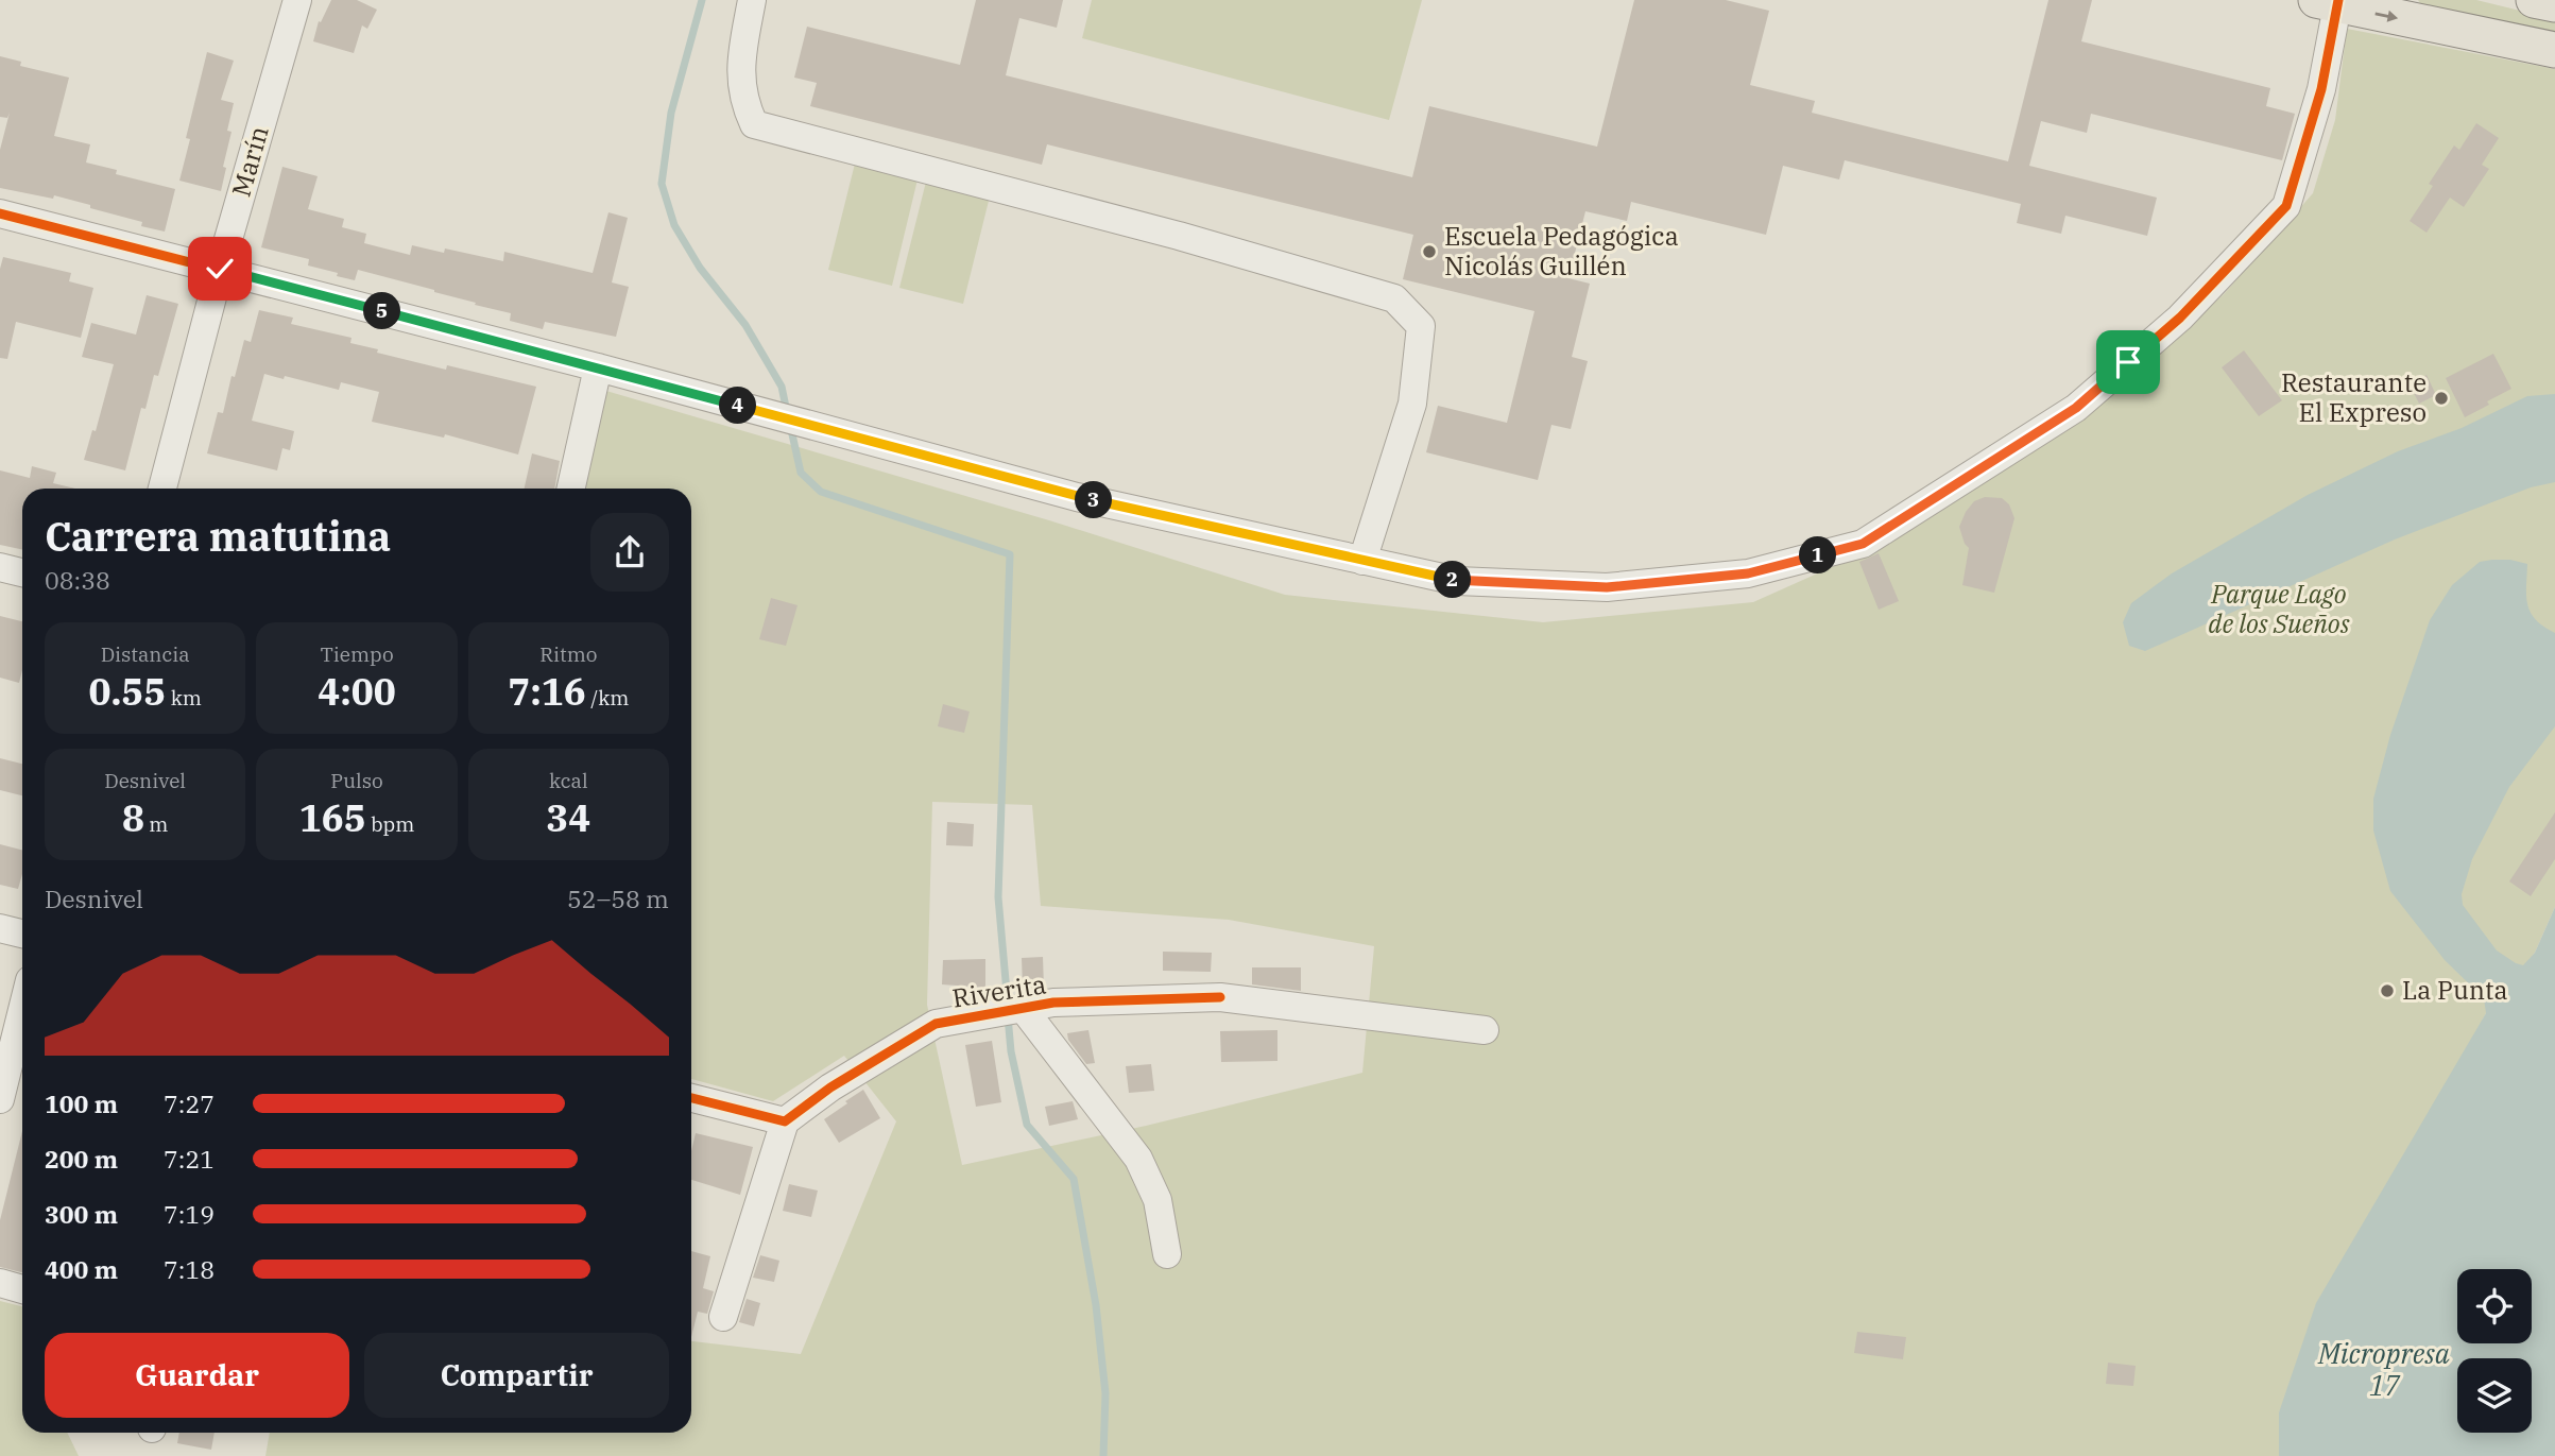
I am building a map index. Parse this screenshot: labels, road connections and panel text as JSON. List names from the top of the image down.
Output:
{
  "streets": {
    "street": ["Marín", "Riverita"]
  },
  "water": ["Micropresa 17"],
  "parks": ["Parque Lago de los Sueños"],
  "places": ["Escuela Pedagógica Nicolás Guillén", "Restaurante El Expreso", "La Punta"],
  "page": {
    "pins": [
      "5",
      "4",
      "3",
      "1",
      "2"
    ],
    "heading": ["Carrera matutina", "08:38"],
    "stats": [
      ["Distancia", "0.55 km"],
      ["Tiempo", "4:00"],
      ["Ritmo", "7:16 /km"],
      ["Desnivel", "8 m"],
      ["Pulso", "165 bpm"],
      ["kcal", "34"]
    ],
    "chart": ["Desnivel", "52–58 m"],
    "list": [
      {
        "name": "100 m",
        "note": "7:27"
      },
      {
        "name": "200 m",
        "note": "7:21"
      },
      {
        "name": "300 m",
        "note": "7:19"
      },
      {
        "name": "400 m",
        "note": "7:18"
      }
    ],
    "buttons": ["Guardar", "Compartir"]
  }
}
